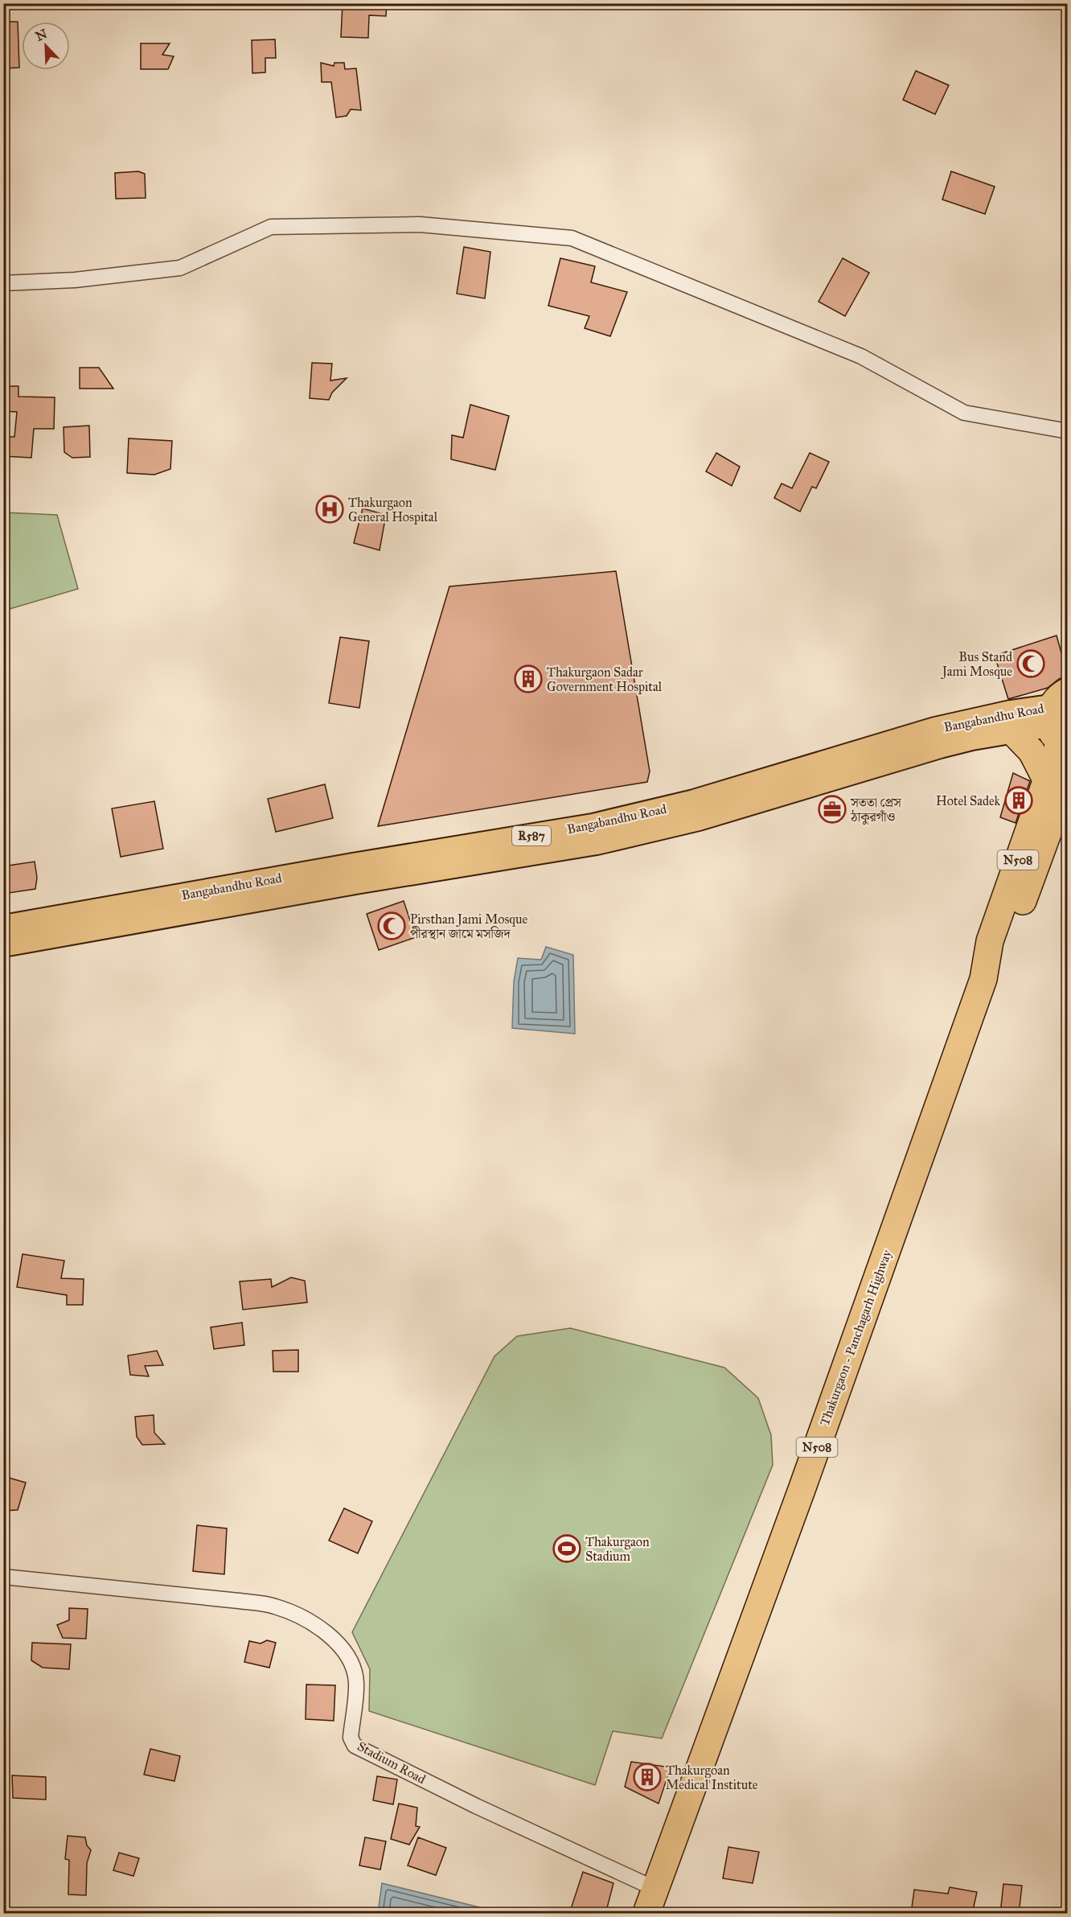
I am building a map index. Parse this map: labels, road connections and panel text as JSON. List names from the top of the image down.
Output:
{
  "streets": {
    "highway": ["N508", "Thakurgaon - Panchagarh Highway"],
    "main road": ["Bangabandhu Road", "R587"],
    "street": ["Stadium Road"]
  },
  "crossings": [
    ["Bangabandhu Road", "Thakurgaon - Panchagarh Highway"],
    ["Thakurgaon - Panchagarh Highway", "Stadium Road"]
  ],
  "places": {
    "hospital": ["Thakurgaon General Hospital"],
    "mosque": ["Bus Stand Jami Mosque", "Pirsthan Jami Mosque পীরস্থান জামে মসজিদ"],
    "building": ["Thakurgaon Sadar Government Hospital", "Hotel Sadek", "Thakurgoan Medical Institute"],
    "office": ["সততা প্রেস ঠাকুরগাঁও"],
    "sports": ["Thakurgaon Stadium"]
  },
  "north": "top left"
}
